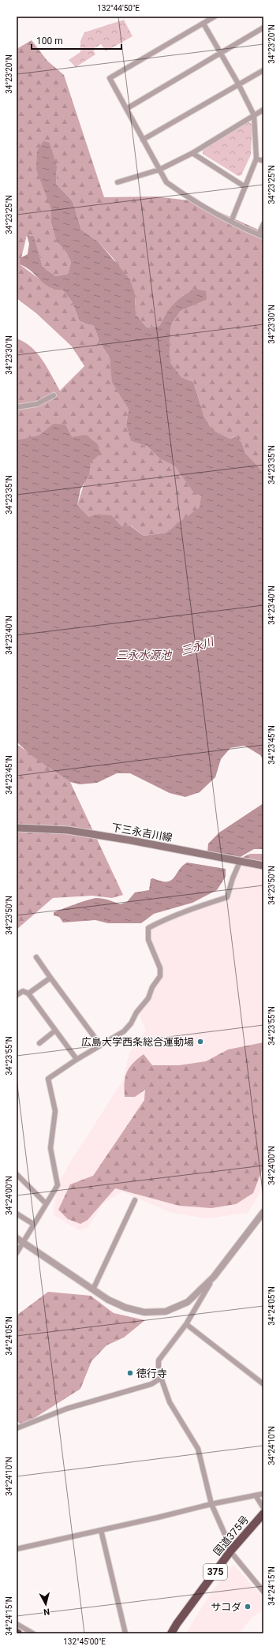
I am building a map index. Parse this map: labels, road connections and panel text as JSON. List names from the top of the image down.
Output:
{
  "streets": {
    "highway": ["国道375号", "375"],
    "main road": ["下三永吉川線"]
  },
  "water": ["三永川", "三永水源池"],
  "places": ["広島大学西条総合運動場", "徳行寺", "サコダ"],
  "scale_bar": "100 m",
  "north": "bottom",
  "coordinates": [
    "132°44'50\"E",
    "34°23'20\"N",
    "34°23'25\"N",
    "34°23'30\"N",
    "34°23'35\"N",
    "34°23'40\"N",
    "34°23'45\"N",
    "34°23'50\"N",
    "34°23'55\"N",
    "34°24'00\"N",
    "34°24'05\"N",
    "34°24'10\"N",
    "34°24'15\"N",
    "132°45'00\"E"
  ]
}
